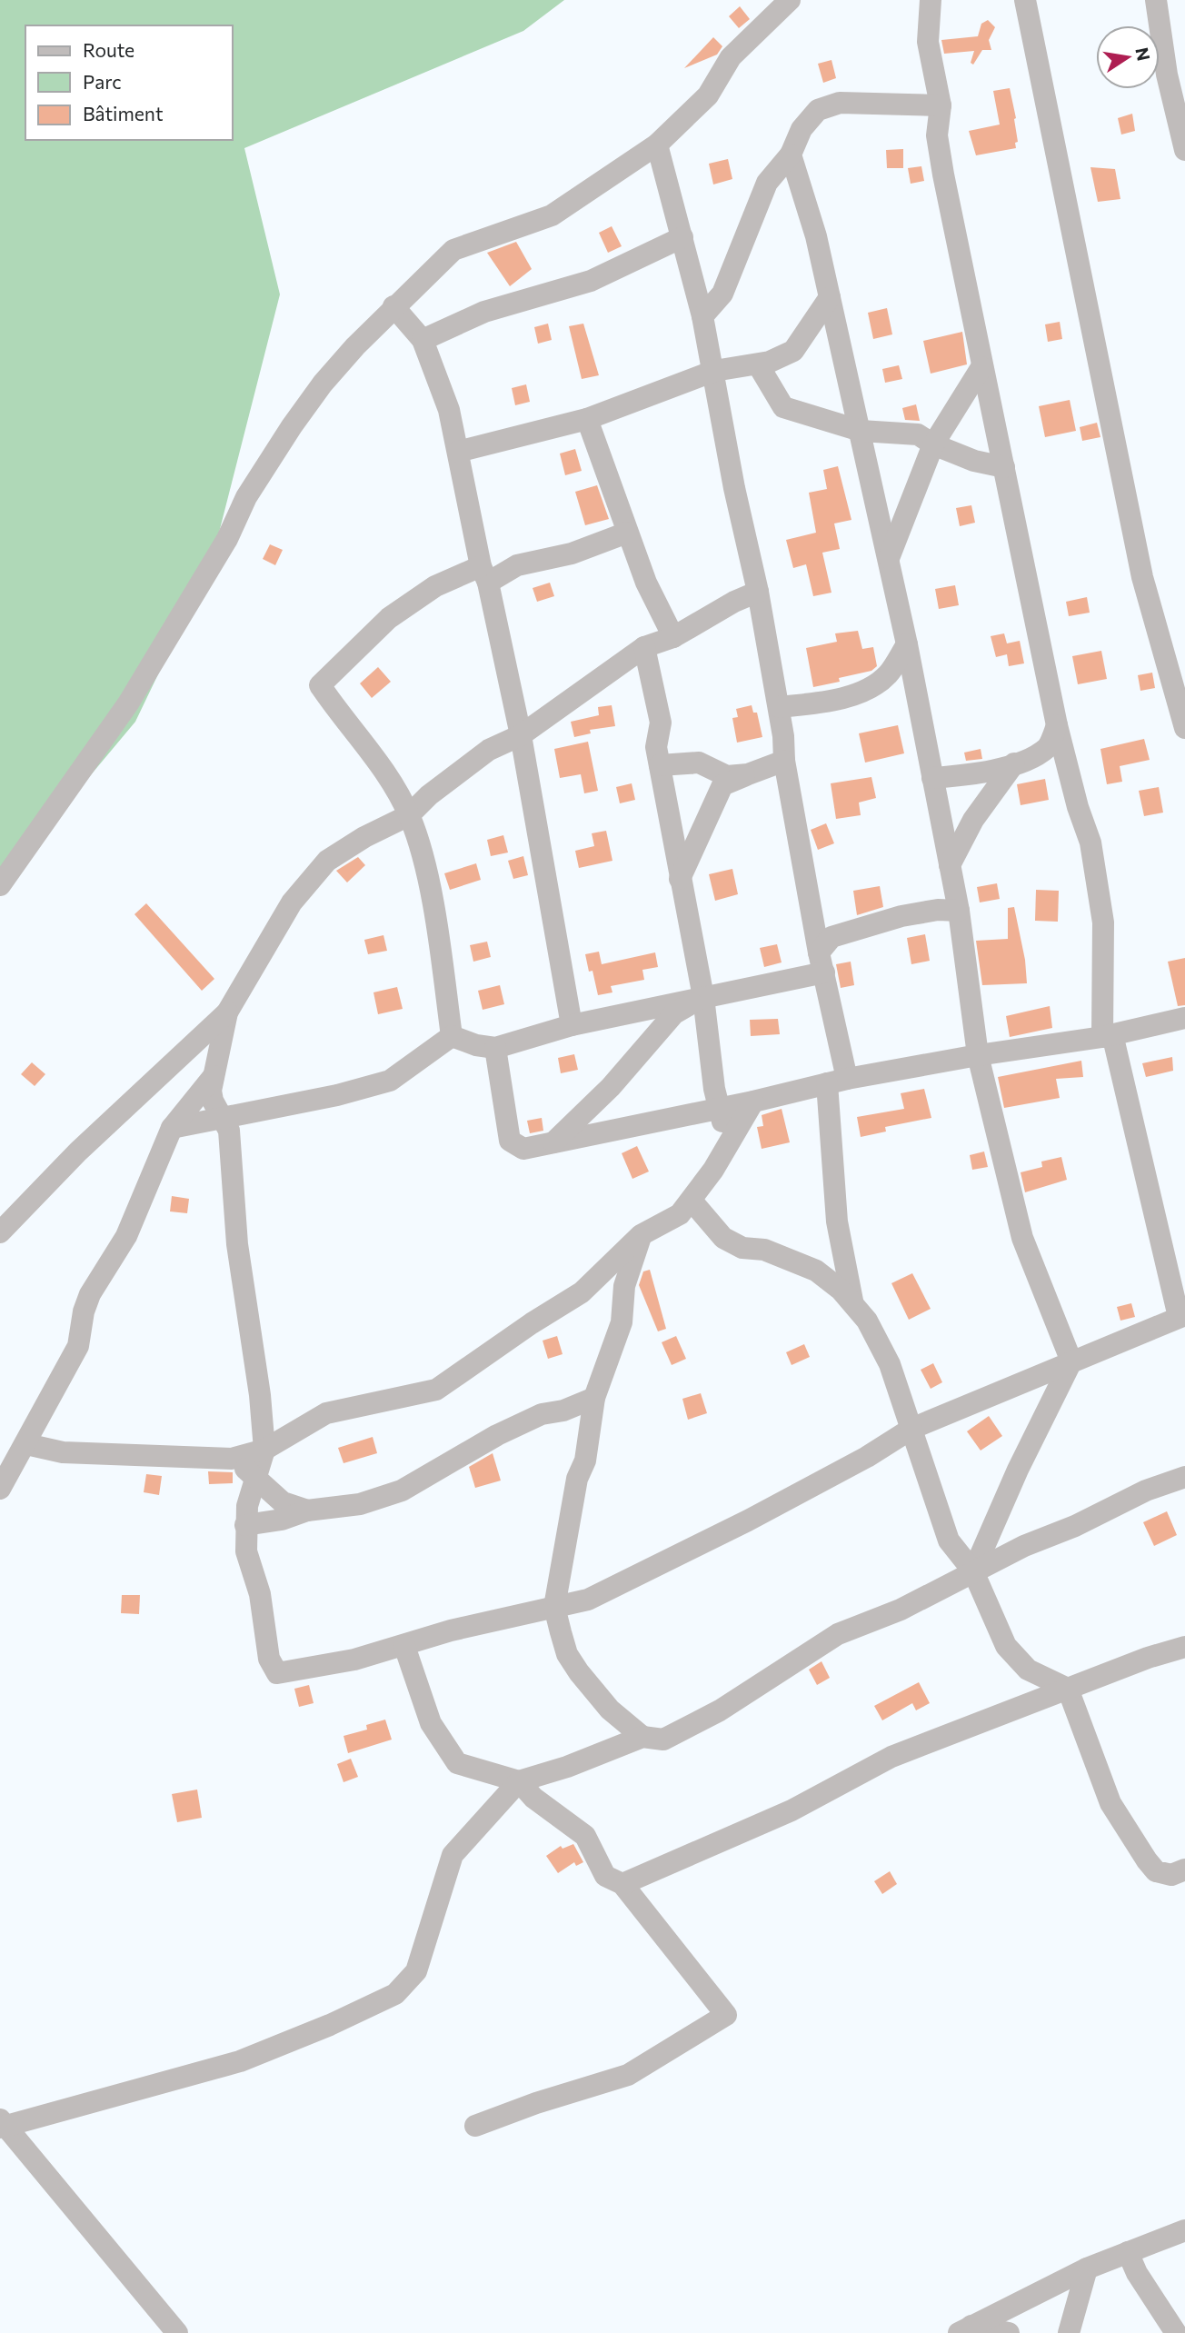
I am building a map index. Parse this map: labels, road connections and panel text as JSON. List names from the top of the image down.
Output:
{
  "legend": ["Route", "Parc", "Bâtiment"],
  "north": "right"
}
